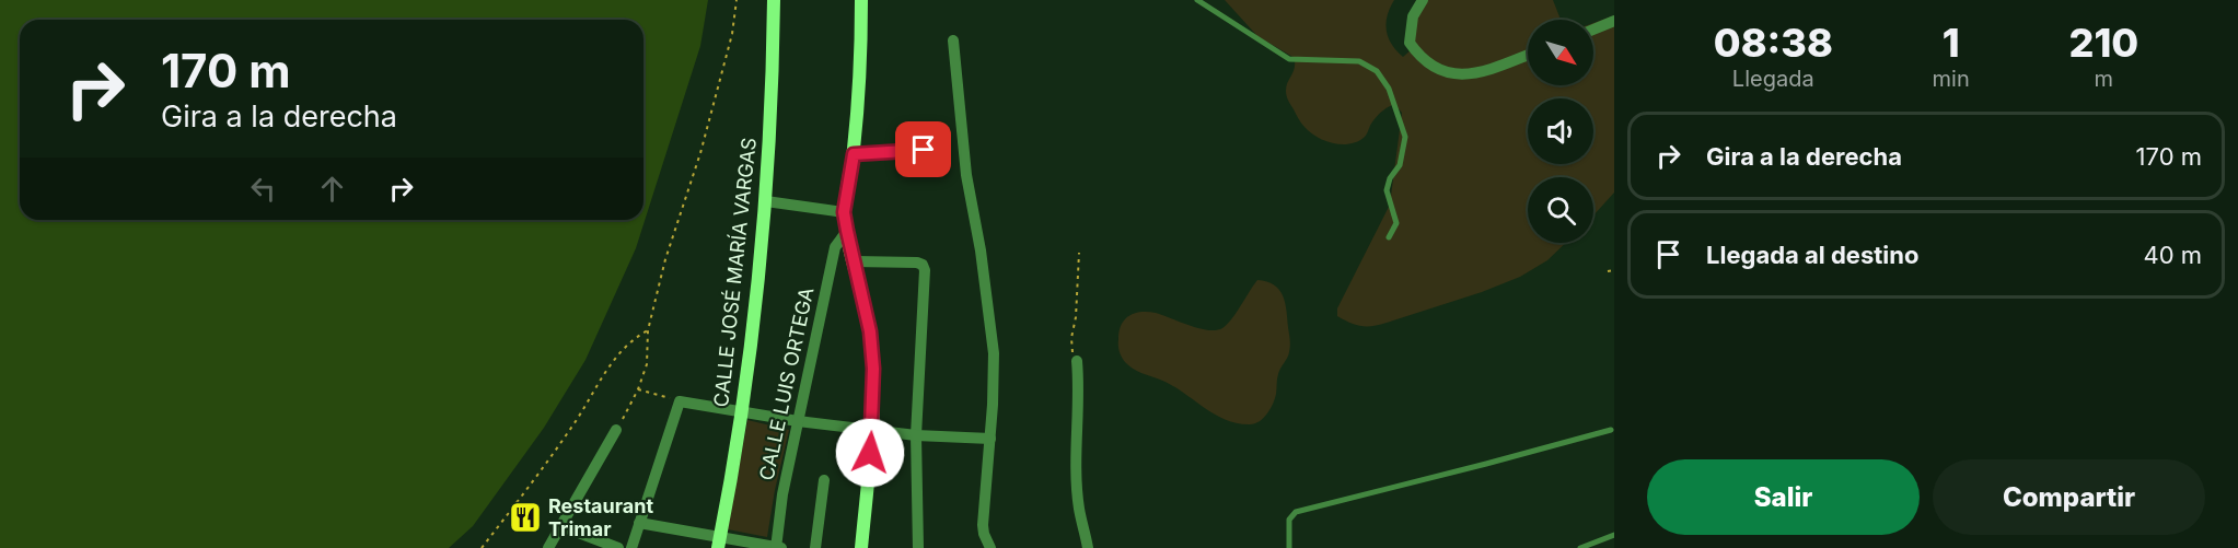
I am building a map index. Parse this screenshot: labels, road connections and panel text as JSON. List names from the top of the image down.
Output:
{
  "streets": {
    "street": ["CALLE JOSÉ MARÍA VARGAS", "CALLE LUIS ORTEGA"]
  },
  "places": {
    "restaurant": ["Restaurant Trimar"]
  },
  "north": "bottom right",
  "page": {
    "eta": [
      "08:38",
      "Llegada",
      "1",
      "min",
      "210",
      "m"
    ],
    "turn": ["170 m", "Gira a la derecha"],
    "list": [
      {
        "name": "Gira a la derecha",
        "value": "170 m"
      },
      {
        "name": "Llegada al destino",
        "value": "40 m"
      }
    ],
    "buttons": ["Salir", "Compartir"]
  }
}
